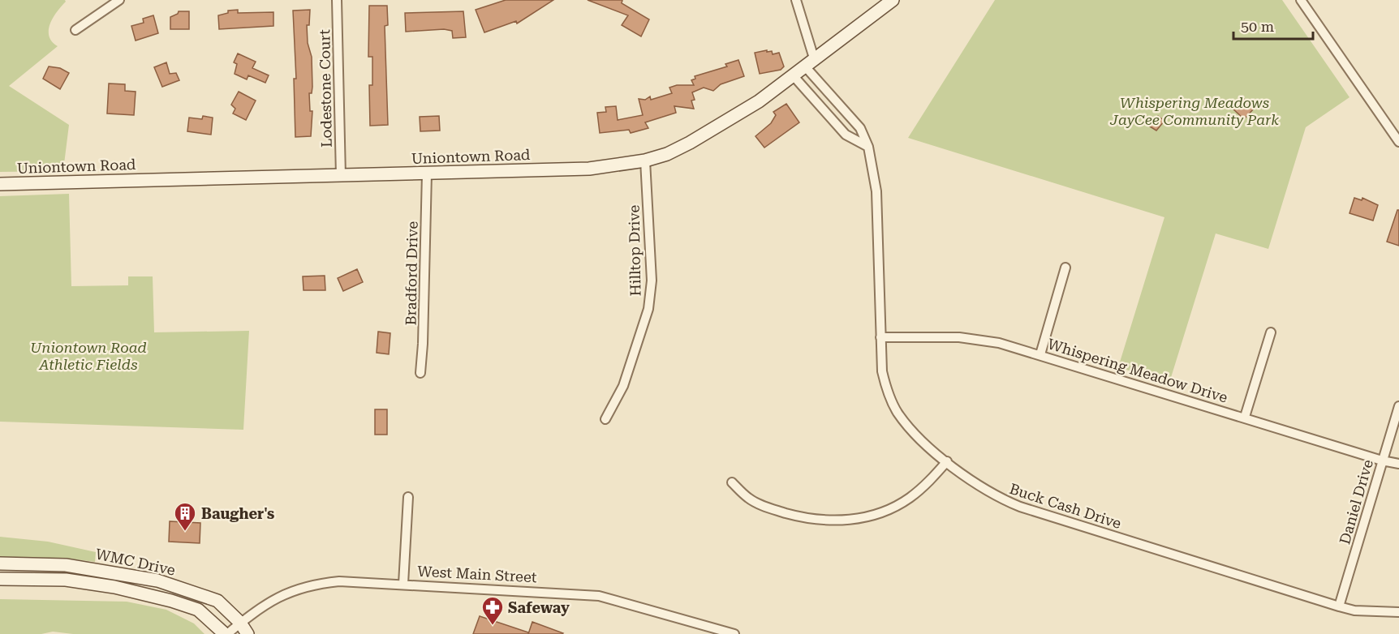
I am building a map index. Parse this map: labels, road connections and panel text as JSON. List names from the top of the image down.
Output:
{
  "streets": {
    "main road": ["Uniontown Road", "WMC Drive"],
    "street": [
      "Lodestone Court",
      "Hilltop Drive",
      "Bradford Drive",
      "Whispering Meadow Drive",
      "Daniel Drive",
      "Buck Cash Drive",
      "West Main Street"
    ]
  },
  "crossings": [
    ["Lodestone Court", "Uniontown Road"],
    ["Uniontown Road", "Hilltop Drive"],
    ["Uniontown Road", "Bradford Drive"],
    ["Uniontown Road", "Buck Cash Drive"],
    ["Whispering Meadow Drive", "Daniel Drive"],
    ["Whispering Meadow Drive", "Buck Cash Drive"],
    ["Daniel Drive", "Buck Cash Drive"],
    ["WMC Drive", "West Main Street"]
  ],
  "parks": ["Whispering Meadows JayCee Community Park", "Uniontown Road Athletic Fields"],
  "places": {
    "building": ["Baugher's"],
    "pharmacy": ["Safeway"]
  },
  "scale_bar": "50 m"
}
